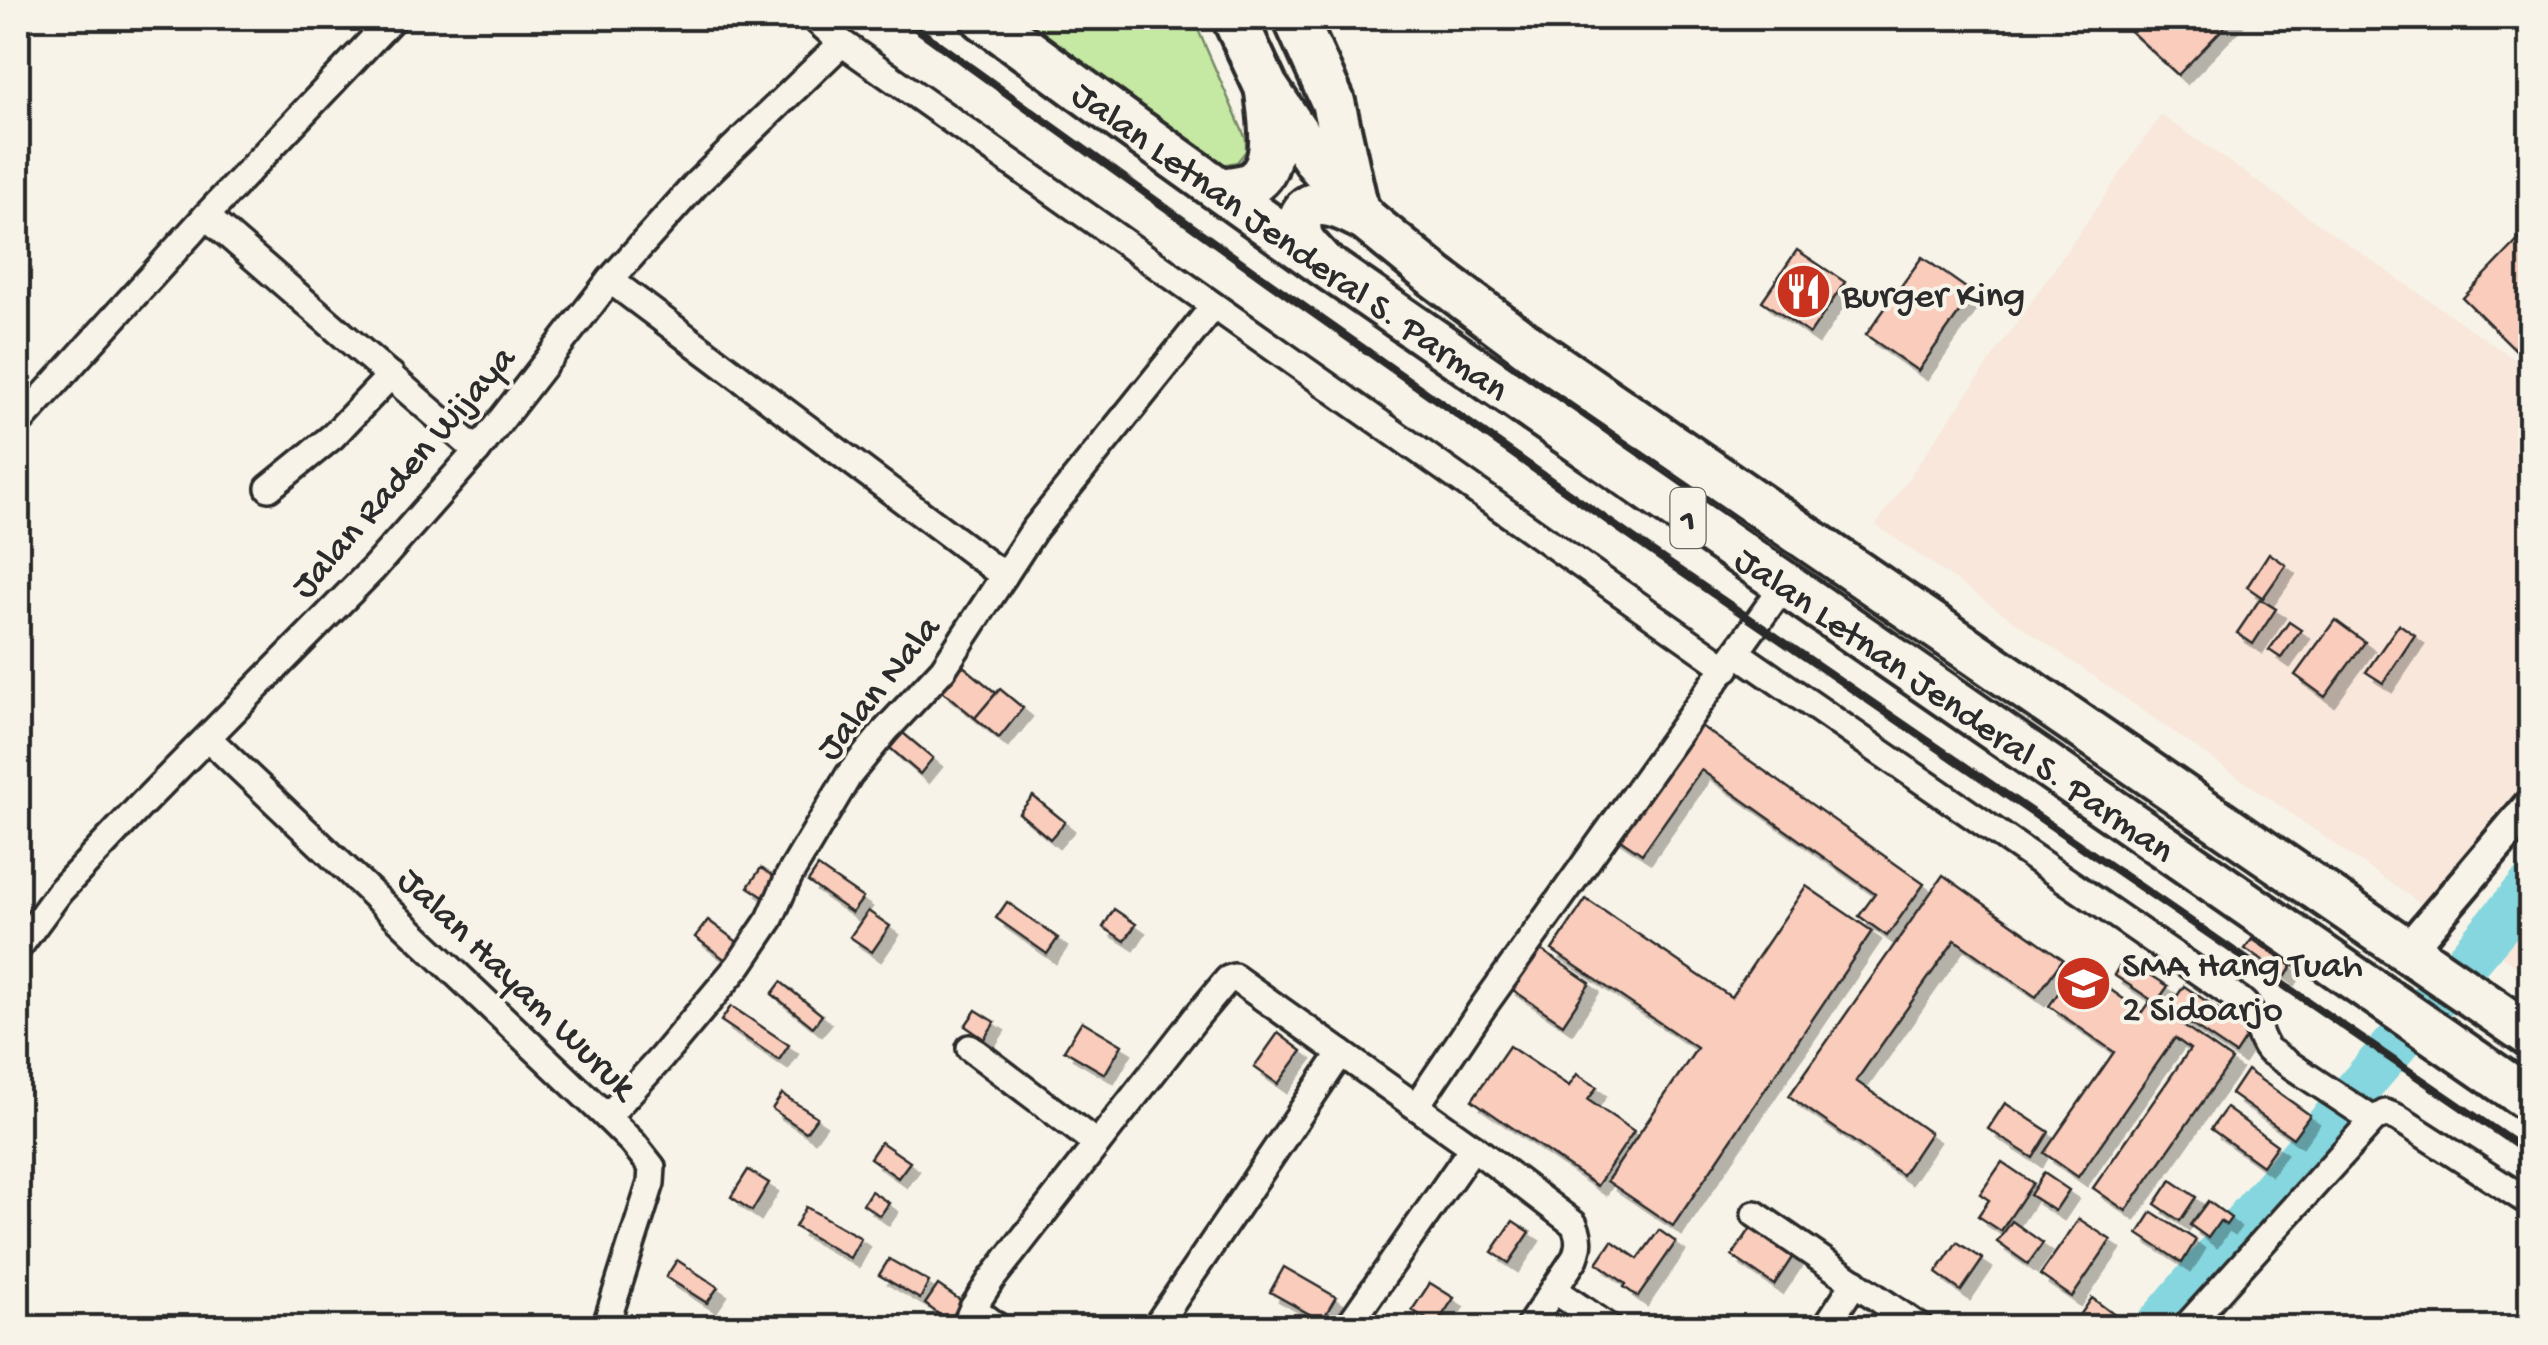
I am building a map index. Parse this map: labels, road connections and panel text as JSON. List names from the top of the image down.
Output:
{
  "streets": {
    "highway": ["Jalan Letnan Jenderal S. Parman", "1"],
    "street": ["Jalan Raden Wijaya", "Jalan Nala", "Jalan Hayam Wuruk"]
  },
  "crossings": [
    ["Jalan Raden Wijaya", "Jalan Hayam Wuruk"],
    ["Jalan Nala", "Jalan Hayam Wuruk"]
  ],
  "places": {
    "restaurant": ["Burger King"],
    "school or university": ["SMA Hang Tuah 2 Sidoarjo"]
  }
}
